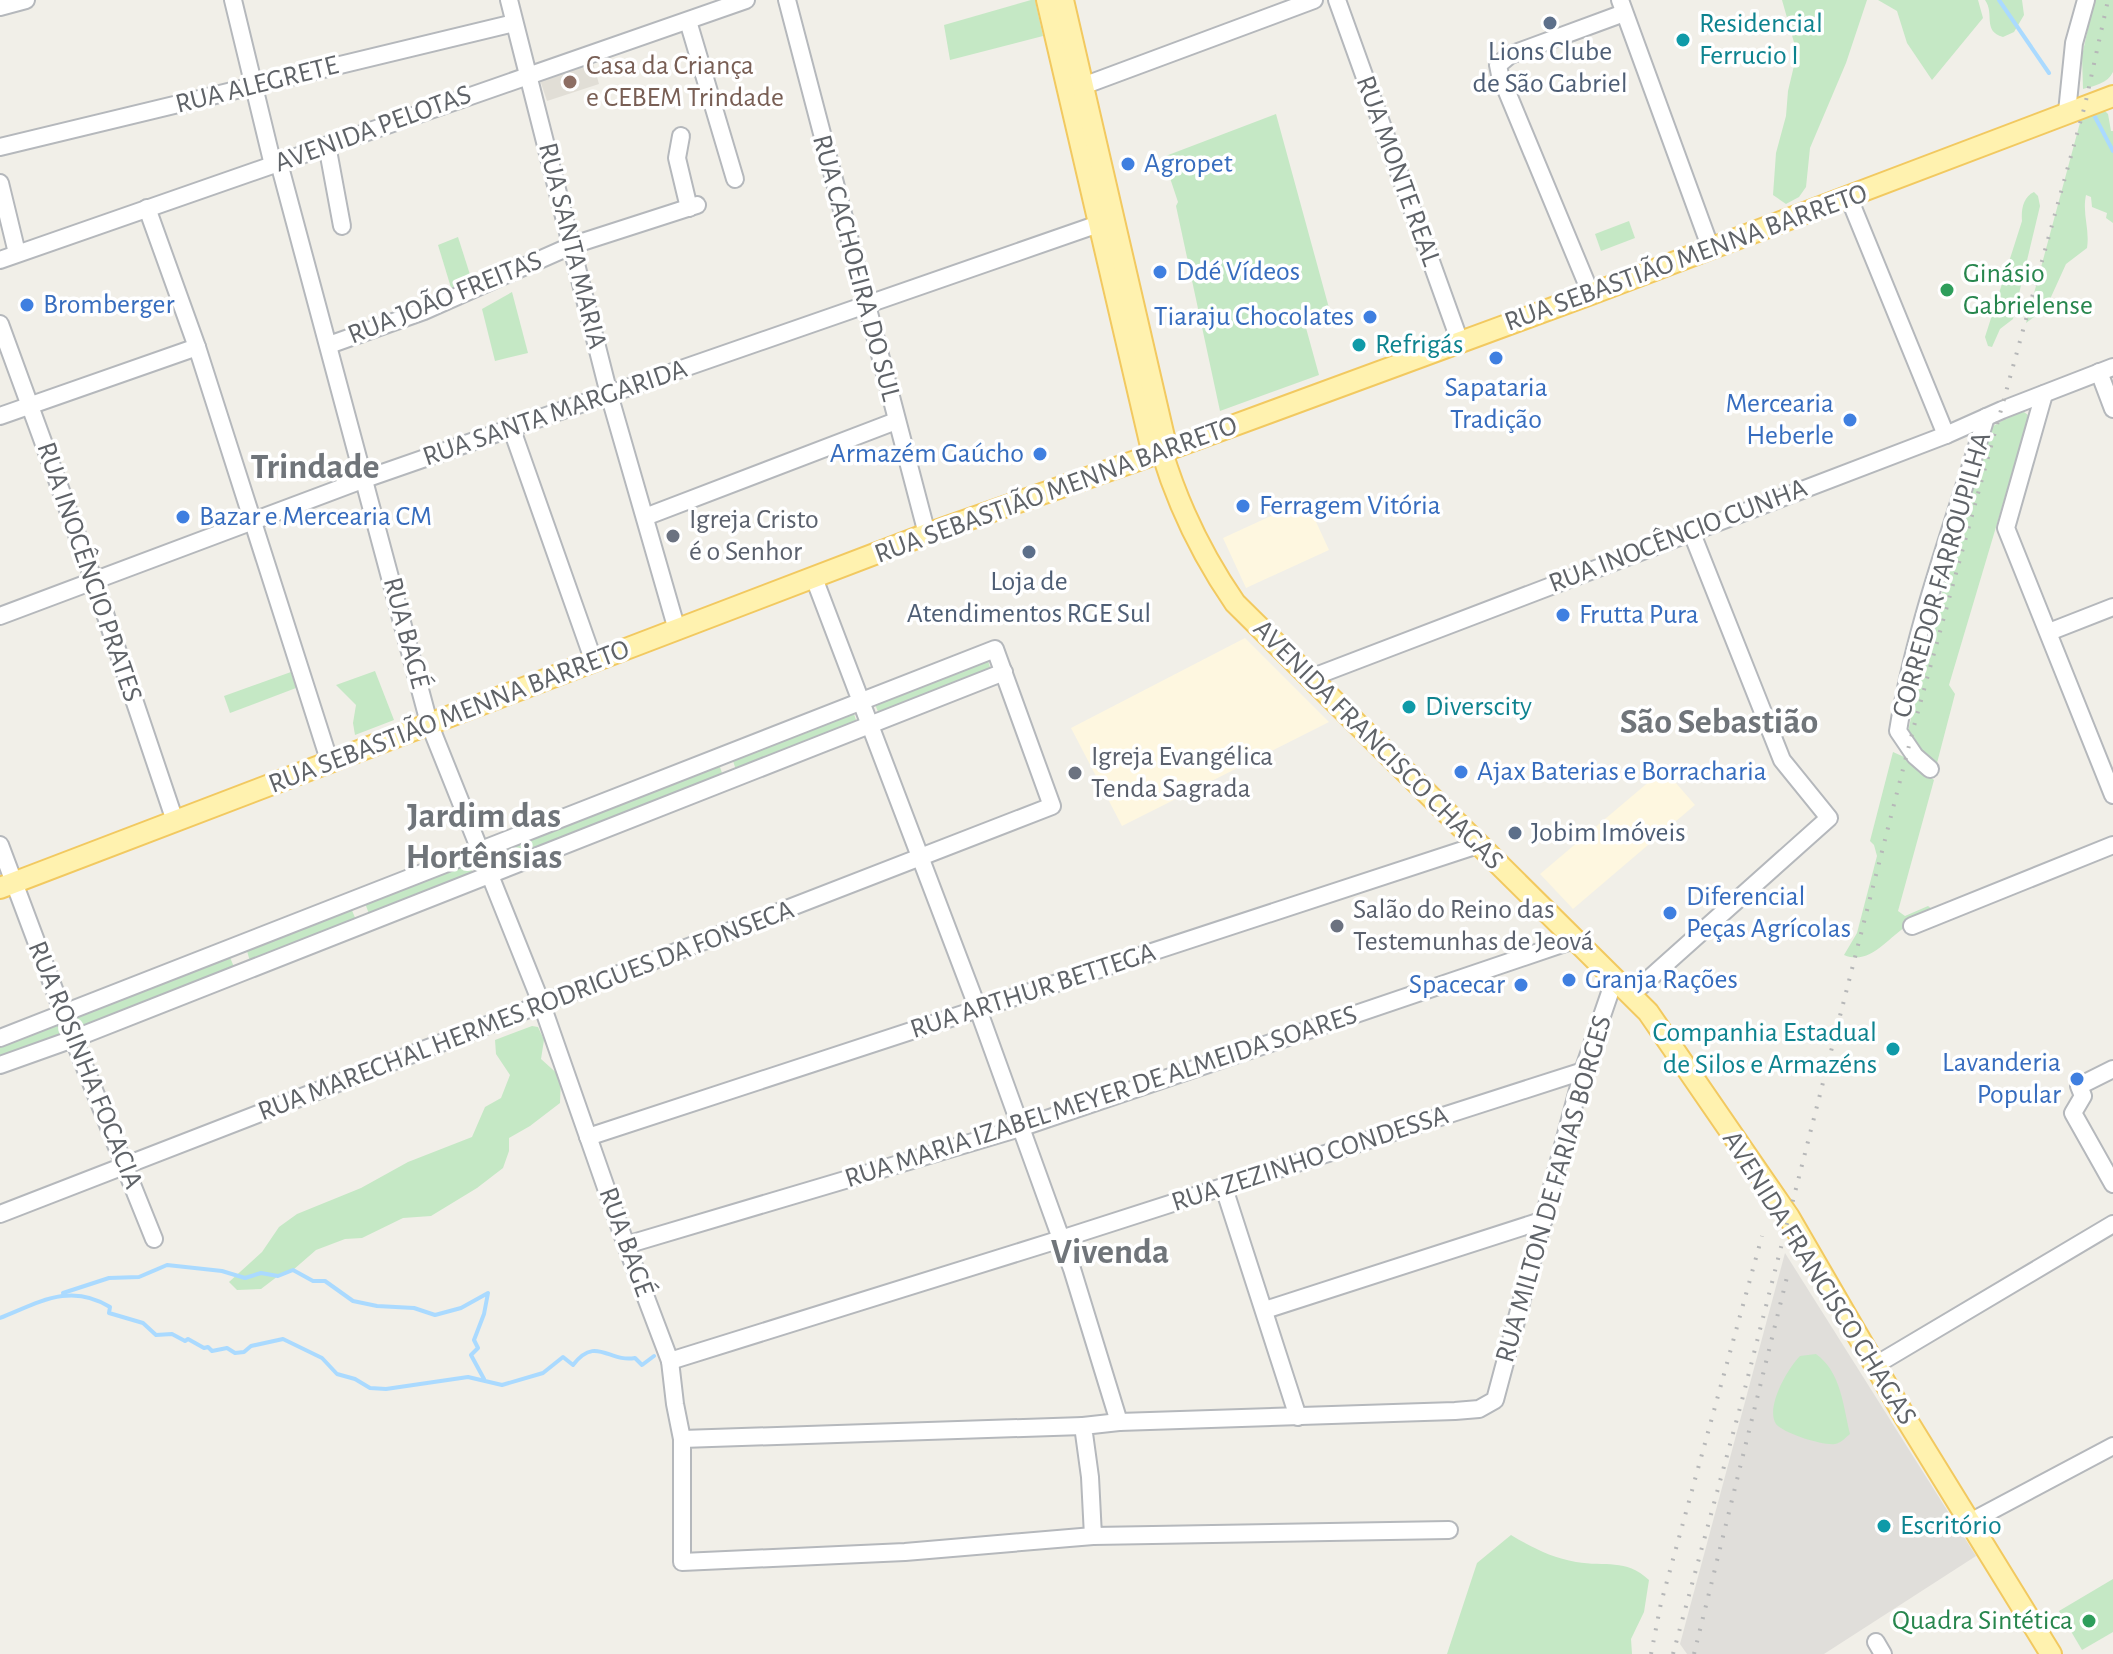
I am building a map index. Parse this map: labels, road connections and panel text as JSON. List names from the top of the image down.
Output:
{
  "streets": {
    "main road": ["RUA SEBASTIÃO MENNA BARRETO", "AVENIDA FRANCISCO CHAGAS"],
    "street": [
      "RUA ALEGRETE",
      "AVENIDA PELOTAS",
      "RUA MONTE REAL",
      "RUA SANTA MARIA",
      "RUA CACHOEIRA DO SUL",
      "RUA JOÃO FREITAS",
      "RUA SANTA MARGARIDA",
      "RUA INOCÊNCIO CUNHA",
      "RUA INOCÊNCIO PRATES",
      "CORREDOR FARROUPILHA",
      "RUA BAGÉ",
      "RUA ARTHUR BETTEGA",
      "RUA MARECHAL HERMES RODRIGUES DA FONSECA",
      "RUA ROSINHA FOCACIA",
      "RUA MARIA IZABEL MEYER DE ALMEIDA SOARES",
      "RUA ZEZINHO CONDESSA",
      "RUA MILTON DE FARIAS BORGES"
    ]
  },
  "crossings": [
    ["RUA ALEGRETE", "RUA SANTA MARIA"],
    ["RUA ALEGRETE", "RUA BAGÉ"],
    ["AVENIDA PELOTAS", "RUA SANTA MARIA"],
    ["AVENIDA PELOTAS", "RUA BAGÉ"],
    ["RUA MONTE REAL", "RUA SEBASTIÃO MENNA BARRETO"],
    ["RUA SANTA MARIA", "RUA SEBASTIÃO MENNA BARRETO"],
    ["RUA SANTA MARIA", "RUA JOÃO FREITAS"],
    ["RUA SANTA MARIA", "RUA SANTA MARGARIDA"],
    ["RUA SEBASTIÃO MENNA BARRETO", "RUA CACHOEIRA DO SUL"],
    ["RUA SEBASTIÃO MENNA BARRETO", "RUA INOCÊNCIO PRATES"],
    ["RUA SEBASTIÃO MENNA BARRETO", "RUA BAGÉ"],
    ["RUA SEBASTIÃO MENNA BARRETO", "AVENIDA FRANCISCO CHAGAS"],
    ["RUA SEBASTIÃO MENNA BARRETO", "RUA ROSINHA FOCACIA"],
    ["RUA CACHOEIRA DO SUL", "RUA SANTA MARGARIDA"],
    ["RUA JOÃO FREITAS", "RUA BAGÉ"],
    ["RUA SANTA MARGARIDA", "RUA INOCÊNCIO PRATES"],
    ["RUA SANTA MARGARIDA", "RUA BAGÉ"],
    ["RUA SANTA MARGARIDA", "AVENIDA FRANCISCO CHAGAS"],
    ["RUA INOCÊNCIO CUNHA", "CORREDOR FARROUPILHA"],
    ["RUA INOCÊNCIO CUNHA", "AVENIDA FRANCISCO CHAGAS"],
    ["RUA BAGÉ", "RUA ARTHUR BETTEGA"],
    ["RUA BAGÉ", "RUA MARECHAL HERMES RODRIGUES DA FONSECA"],
    ["RUA BAGÉ", "RUA MARIA IZABEL MEYER DE ALMEIDA SOARES"],
    ["RUA BAGÉ", "RUA ZEZINHO CONDESSA"],
    ["AVENIDA FRANCISCO CHAGAS", "RUA ARTHUR BETTEGA"],
    ["AVENIDA FRANCISCO CHAGAS", "RUA MARIA IZABEL MEYER DE ALMEIDA SOARES"],
    ["AVENIDA FRANCISCO CHAGAS", "RUA MILTON DE FARIAS BORGES"],
    ["RUA MARECHAL HERMES RODRIGUES DA FONSECA", "RUA ROSINHA FOCACIA"],
    ["RUA ZEZINHO CONDESSA", "RUA MILTON DE FARIAS BORGES"]
  ],
  "districts": [
    "Trindade",
    "São Sebastião",
    "Jardim das Hortênsias",
    "Vivenda"
  ],
  "places": [
    "Lions Clube de São Gabriel",
    "Residencial Ferrucio I",
    "Casa da Criança e CEBEM Trindade",
    "Agropet",
    "Ddé Vídeos",
    "Ginásio Gabrielense",
    "Bromberger",
    "Tiaraju Chocolates",
    "Refrigás",
    "Sapataria Tradição",
    "Mercearia Heberle",
    "Armazém Gaúcho",
    "Ferragem Vitória",
    "Bazar e Mercearia CM",
    "Igreja Cristo é o Senhor",
    "Loja de Atendimentos RGE Sul",
    "Frutta Pura",
    "Diverscity",
    "Ajax Baterias e Borracharia",
    "Igreja Evangélica Tenda Sagrada",
    "Jobim Imóveis",
    "Diferencial Peças Agrícolas",
    "Salão do Reino das Testemunhas de Jeová",
    "Granja Rações",
    "Spacecar",
    "Companhia Estadual de Silos e Armazéns",
    "Lavanderia Popular",
    "Escritório",
    "Quadra Sintética"
  ]
}
